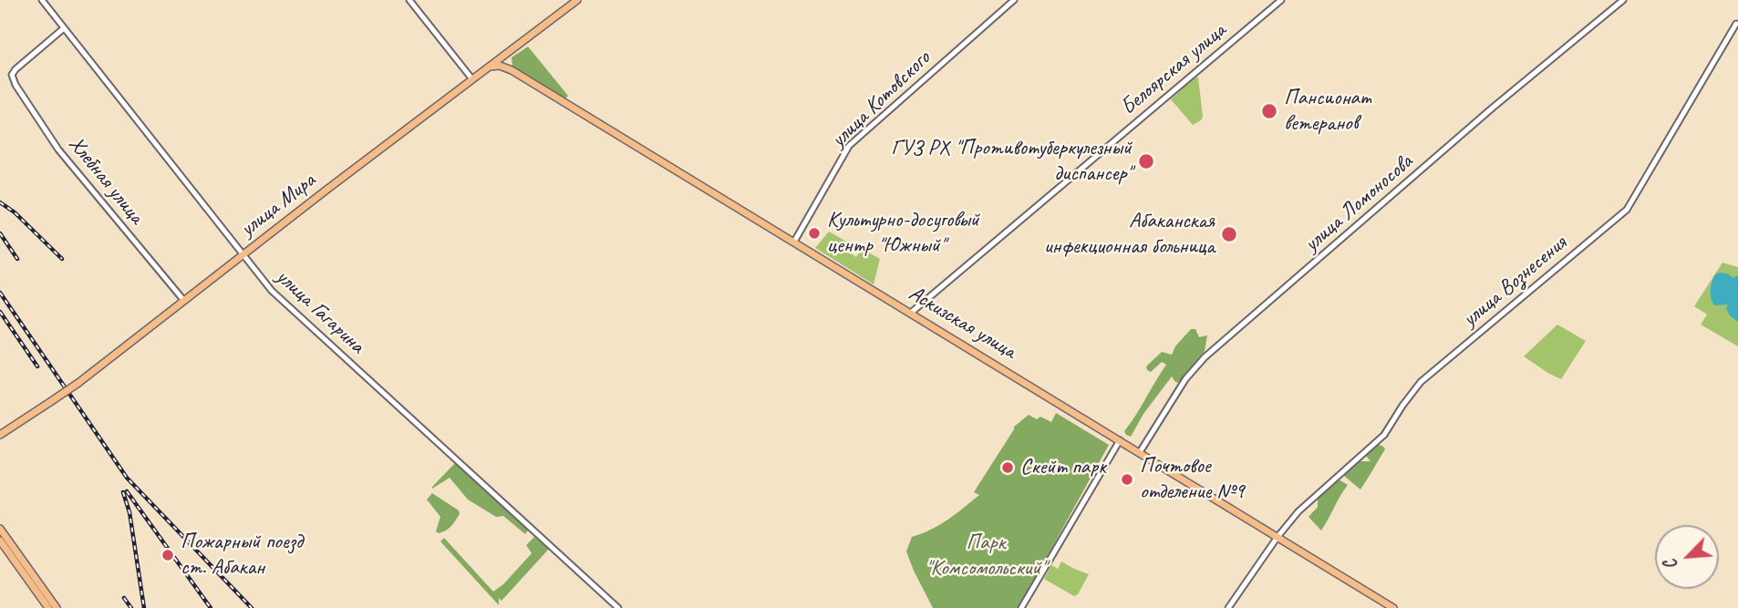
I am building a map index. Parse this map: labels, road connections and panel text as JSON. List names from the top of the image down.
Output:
{
  "streets": {
    "main road": ["улица Мира", "Аскизская улица"],
    "street": [
      "Белоярская улица",
      "улица Котовского",
      "Хлебная улица",
      "улица Ломоносова",
      "улица Вознесения",
      "улица Гагарина"
    ]
  },
  "crossings": [
    ["Белоярская улица", "Аскизская улица"],
    ["улица Котовского", "Аскизская улица"],
    ["Хлебная улица", "улица Мира"],
    ["Хлебная улица", "улица Гагарина"],
    ["улица Ломоносова", "Аскизская улица"],
    ["улица Мира", "улица Гагарина"],
    ["улица Мира", "Аскизская улица"],
    ["улица Вознесения", "Аскизская улица"]
  ],
  "parks": ["Парк \"Комсомольский\""],
  "places": [
    "Пансионат ветеранов",
    "ГУЗ РХ \"Противотуберкулезный диспансер\"",
    "Культурно-досуговый центр \"Южный\"",
    "Абаканская инфекционная больница",
    "Скейт парк",
    "Почтовое отделение №9",
    "Пожарный поезд ст. Абакан"
  ],
  "north": "bottom left"
}
